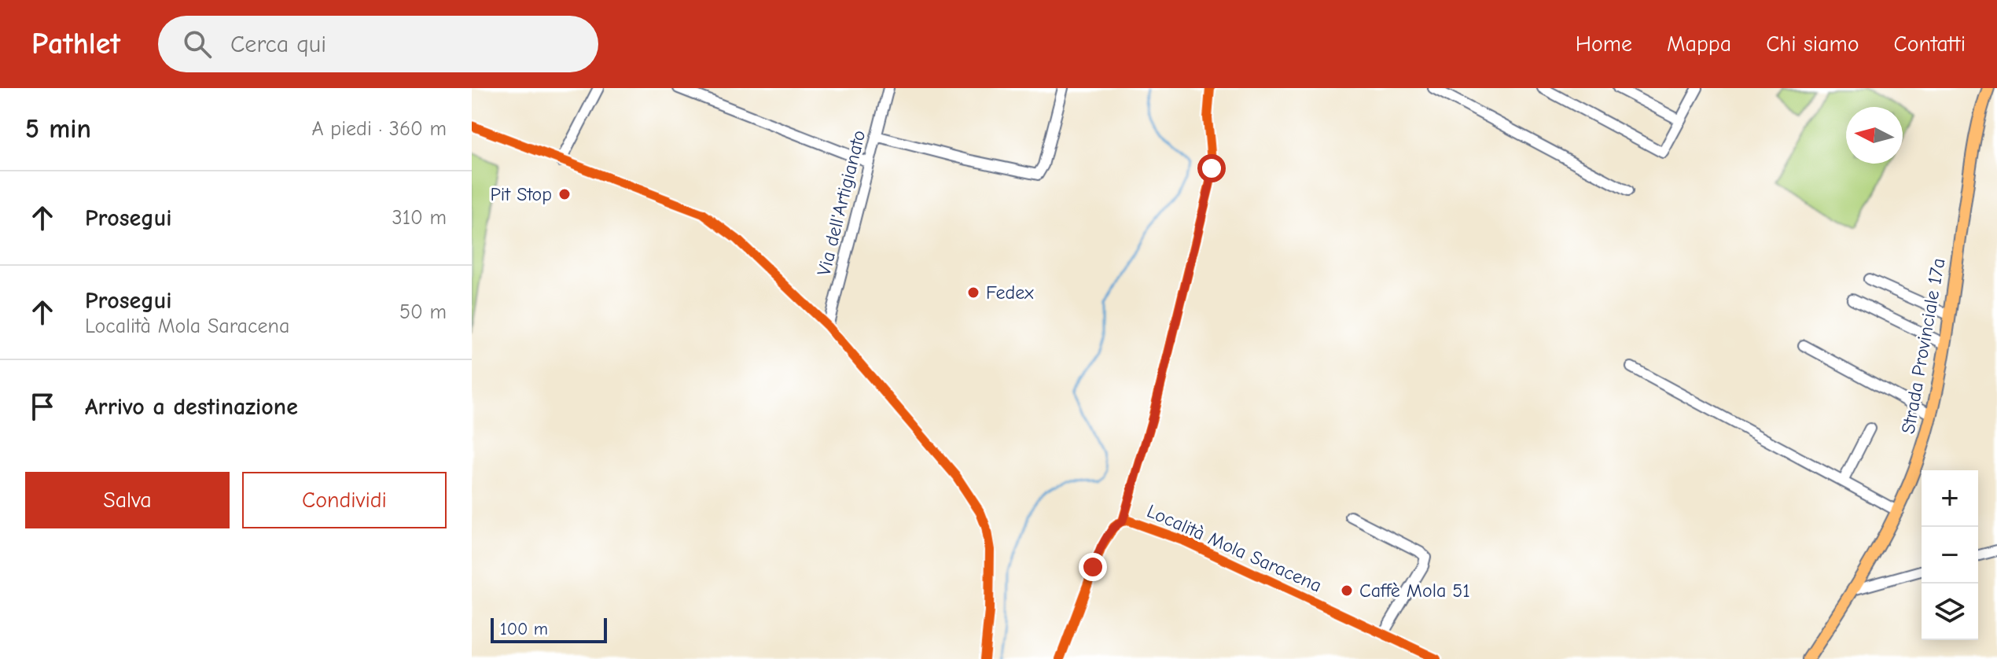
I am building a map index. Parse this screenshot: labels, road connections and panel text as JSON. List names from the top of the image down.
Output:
{
  "streets": {
    "main road": ["Strada Provinciale 17a"],
    "street": ["Via dell'Artigianato", "Località Mola Saracena"]
  },
  "places": ["Pit Stop", "Fedex", "Caffè Mola 51"],
  "scale_bar": "100 m",
  "north": "left",
  "page": {
    "header": "Pathlet",
    "search": "Cerca qui",
    "nav": [
      "Home",
      "Mappa",
      "Chi siamo",
      "Contatti"
    ],
    "heading": ["5 min", "A piedi · 360 m"],
    "list": [
      ["Prosegui", "310 m"],
      ["Prosegui", "Località Mola Saracena", "50 m"],
      "Arrivo a destinazione"
    ],
    "buttons": ["Salva", "Condividi"],
    "map_buttons": ["+", "−"],
    "scale": "100 m"
  }
}
